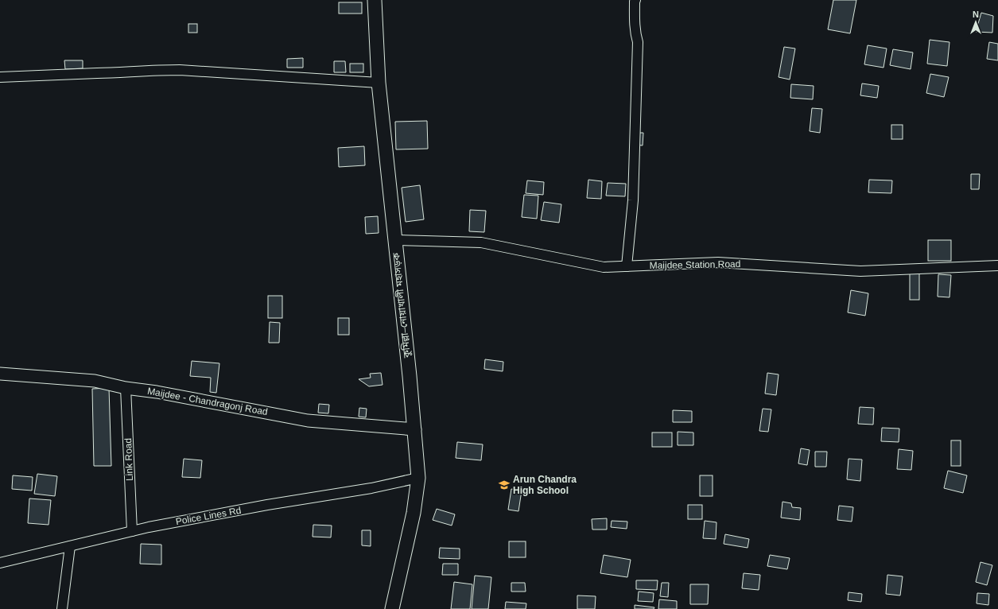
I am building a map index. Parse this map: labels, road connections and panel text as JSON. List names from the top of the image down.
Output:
{
  "streets": {
    "highway": ["কুমিল্লা–নোয়াখালী মহাসড়ক"],
    "main road": ["Maijdee - Chandragonj Road"],
    "street": ["Maijdee Station Road", "Link Road", "Police Lines Rd"]
  },
  "crossings": [
    ["Maijdee Station Road", "কুমিল্লা–নোয়াখালী মহাসড়ক"],
    ["কুমিল্লা–নোয়াখালী মহাসড়ক", "Maijdee - Chandragonj Road"],
    ["কুমিল্লা–নোয়াখালী মহাসড়ক", "Police Lines Rd"],
    ["Maijdee - Chandragonj Road", "Link Road"],
    ["Link Road", "Police Lines Rd"]
  ],
  "places": {
    "school or university": ["Arun Chandra High School"]
  },
  "north": "top"
}
